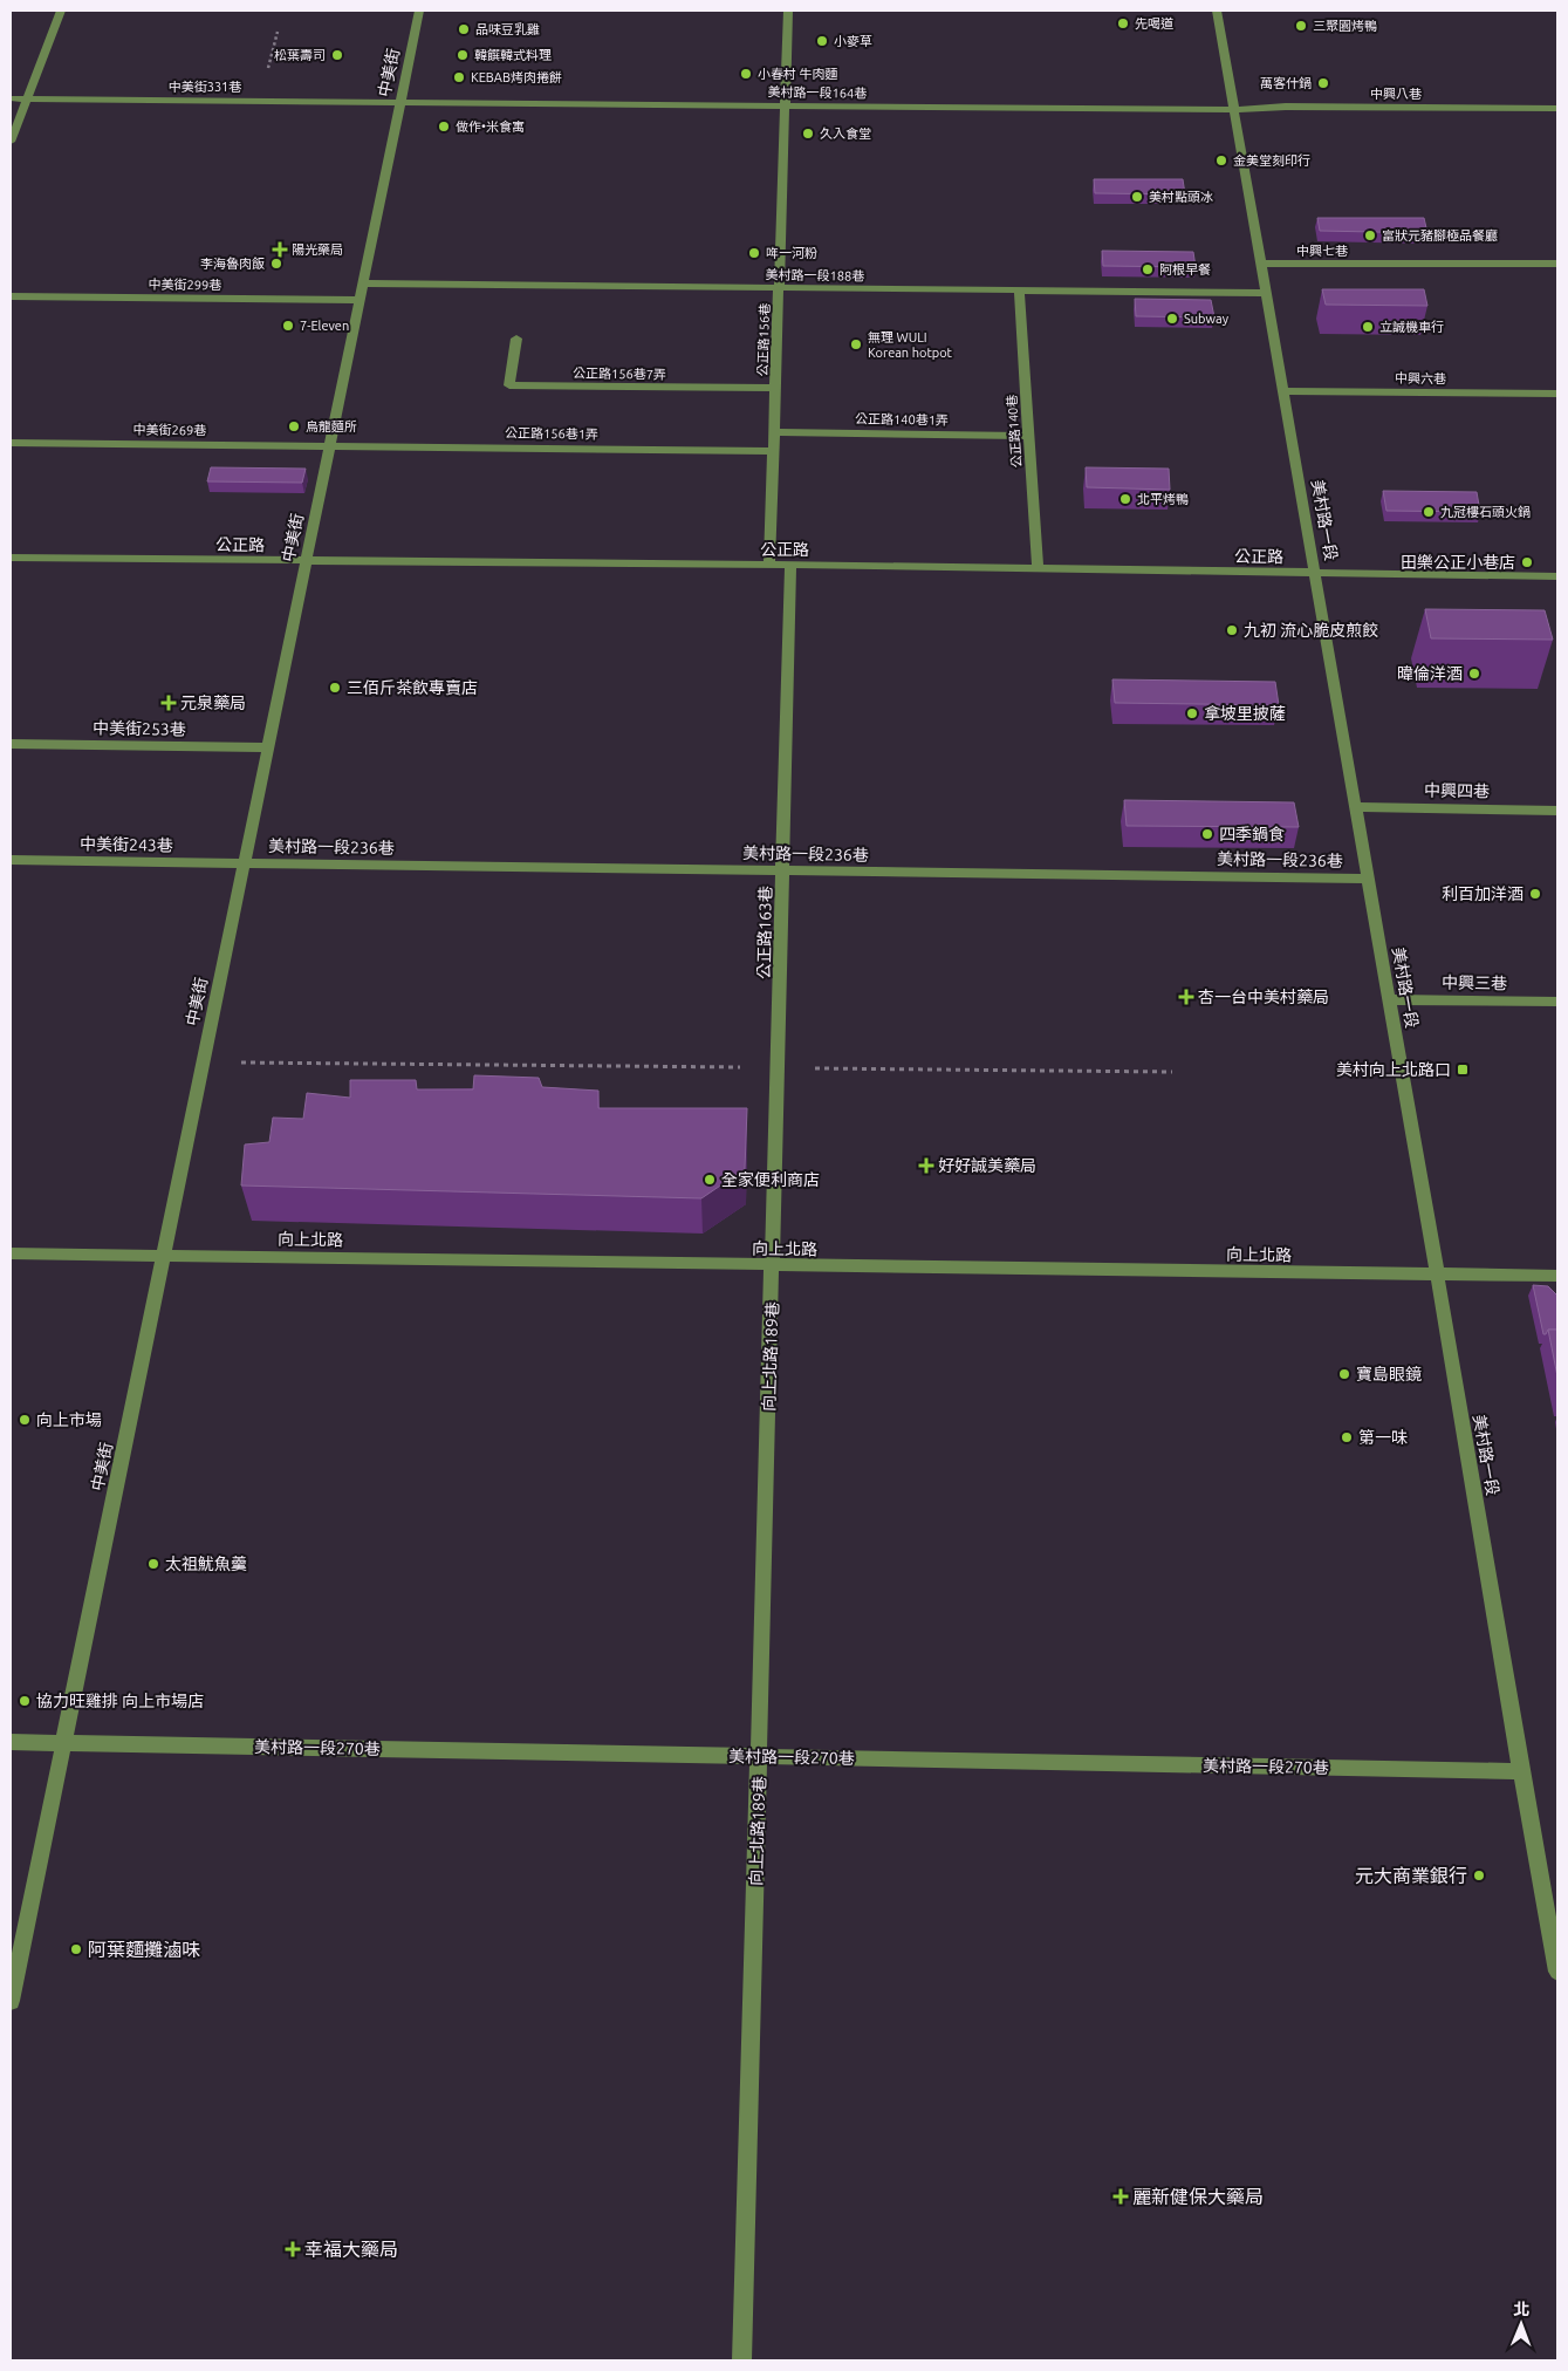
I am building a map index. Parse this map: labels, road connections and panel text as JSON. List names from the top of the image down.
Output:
{
  "streets": {
    "street": [
      "中美街",
      "中美街331巷",
      "美村路一段164巷",
      "中興八巷",
      "中興七巷",
      "美村路一段188巷",
      "中美街299巷",
      "公正路156巷",
      "公正路156巷7弄",
      "中興六巷",
      "公正路140巷1弄",
      "中美街269巷",
      "公正路140巷",
      "公正路156巷1弄",
      "美村路一段",
      "公正路",
      "中美街253巷",
      "中興四巷",
      "中美街243巷",
      "美村路一段236巷",
      "公正路163巷",
      "中興三巷",
      "向上北路",
      "向上北路189巷",
      "美村路一段270巷"
    ]
  },
  "crossings": [
    ["中美街", "中美街331巷"],
    ["中美街", "美村路一段164巷"],
    ["中美街", "美村路一段188巷"],
    ["中美街", "中美街299巷"],
    ["中美街", "中美街269巷"],
    ["中美街", "公正路156巷1弄"],
    ["中美街", "公正路"],
    ["中美街", "中美街253巷"],
    ["中美街", "中美街243巷"],
    ["中美街", "美村路一段236巷"],
    ["中美街", "向上北路"],
    ["中美街", "美村路一段270巷"],
    ["中美街331巷", "美村路一段164巷"],
    ["美村路一段164巷", "中興八巷"],
    ["美村路一段164巷", "公正路156巷"],
    ["美村路一段164巷", "美村路一段"],
    ["中興八巷", "美村路一段"],
    ["中興七巷", "美村路一段"],
    ["美村路一段188巷", "公正路156巷"],
    ["美村路一段188巷", "公正路140巷"],
    ["美村路一段188巷", "美村路一段"],
    ["公正路156巷", "公正路156巷7弄"],
    ["公正路156巷", "公正路140巷1弄"],
    ["公正路156巷", "公正路156巷1弄"],
    ["公正路156巷", "公正路"],
    ["中興六巷", "美村路一段"],
    ["公正路140巷1弄", "公正路140巷"],
    ["中美街269巷", "公正路156巷1弄"],
    ["公正路140巷", "公正路"],
    ["美村路一段", "公正路"],
    ["美村路一段", "中興四巷"],
    ["美村路一段", "美村路一段236巷"],
    ["美村路一段", "中興三巷"],
    ["美村路一段", "向上北路"],
    ["美村路一段", "美村路一段270巷"],
    ["公正路", "公正路163巷"],
    ["中美街243巷", "美村路一段236巷"],
    ["美村路一段236巷", "公正路163巷"],
    ["公正路163巷", "向上北路"],
    ["公正路163巷", "向上北路189巷"],
    ["向上北路", "向上北路189巷"],
    ["向上北路189巷", "美村路一段270巷"]
  ],
  "places": {
    "other": [
      "先喝道",
      "三聚園烤鴨",
      "品味豆乳雞",
      "小麥草",
      "松葉壽司",
      "韓饌韓式料理",
      "小春村 牛肉麵",
      "KEBAB烤肉捲餅",
      "萬客什鍋",
      "做作•米食寓",
      "久入食堂",
      "金美堂刻印行",
      "美村點頭冰",
      "富狀元豬腳極品餐廳",
      "哖一河粉",
      "李海魯肉飯",
      "阿根早餐",
      "Subway",
      "7-Eleven",
      "立誠機車行",
      "無理 WULI Korean hotpot",
      "烏龍麵所",
      "北平烤鴨",
      "九冠樓石頭火鍋",
      "田樂公正小巷店",
      "九初 流心脆皮煎餃",
      "暐倫洋酒",
      "三佰斤茶飲專賣店",
      "拿坡里披薩",
      "四季鍋食",
      "利百加洋酒",
      "全家便利商店",
      "寶島眼鏡",
      "向上市場",
      "第一味",
      "太祖魷魚羹",
      "協力旺雞排 向上市場店",
      "元大商業銀行",
      "阿葉麵攤滷味"
    ],
    "health": [
      "陽光藥局",
      "元泉藥局",
      "杏一台中美村藥局",
      "好好誠美藥局",
      "麗新健保大藥局",
      "幸福大藥局"
    ],
    "transit": ["美村向上北路口"]
  },
  "north": "top"
}
